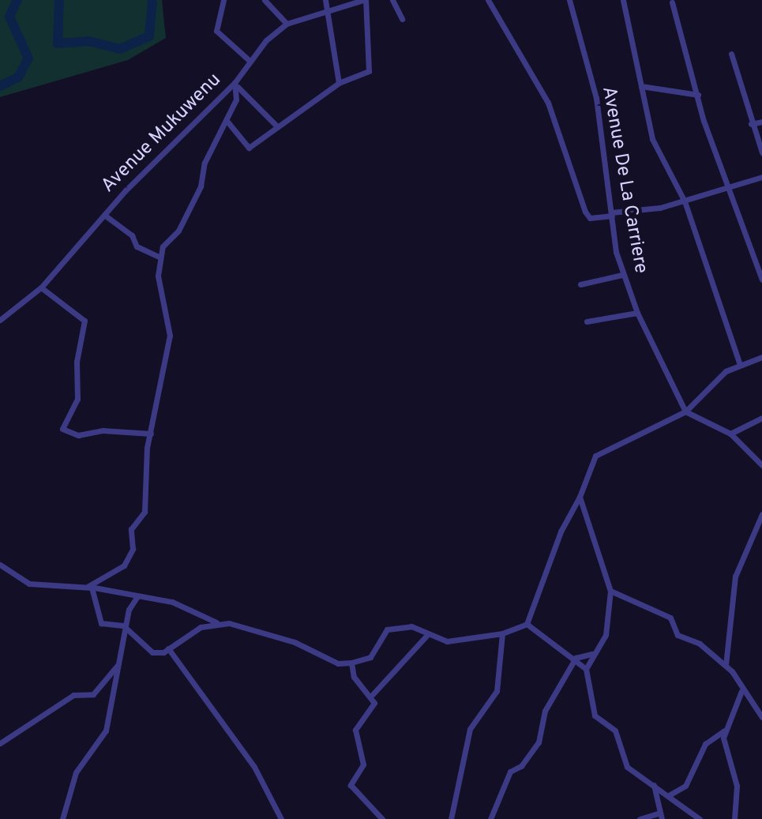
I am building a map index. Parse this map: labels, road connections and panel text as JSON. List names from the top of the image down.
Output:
{
  "streets": {
    "street": ["Avenue Mukuwenu", "Avenue De La Carriere"]
  }
}
